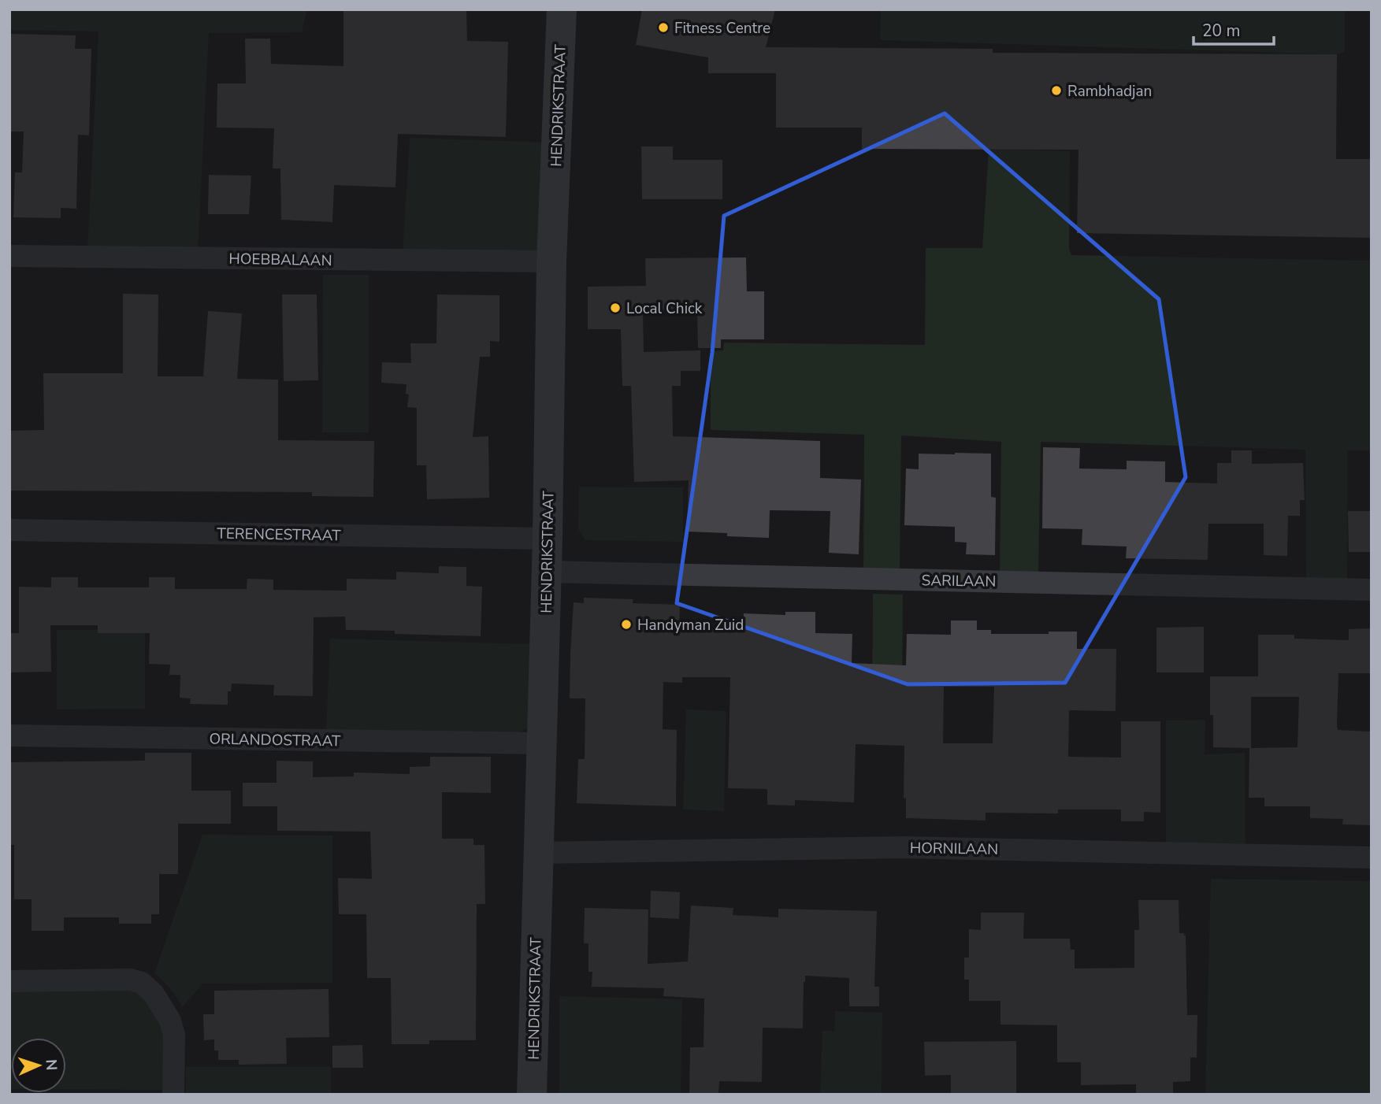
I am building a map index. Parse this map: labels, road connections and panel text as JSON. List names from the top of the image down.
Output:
{
  "streets": {
    "street": [
      "HENDRIKSTRAAT",
      "HOEBBALAAN",
      "TERENCESTRAAT",
      "SARILAAN",
      "ORLANDOSTRAAT",
      "HORNILAAN"
    ]
  },
  "crossings": [
    ["HENDRIKSTRAAT", "HOEBBALAAN"],
    ["HENDRIKSTRAAT", "TERENCESTRAAT"],
    ["HENDRIKSTRAAT", "SARILAAN"],
    ["HENDRIKSTRAAT", "ORLANDOSTRAAT"],
    ["HENDRIKSTRAAT", "HORNILAAN"]
  ],
  "places": [
    "Fitness Centre",
    "Rambhadjan",
    "Local Chick",
    "Handyman Zuid"
  ],
  "scale_bar": "20 m",
  "north": "right"
}
